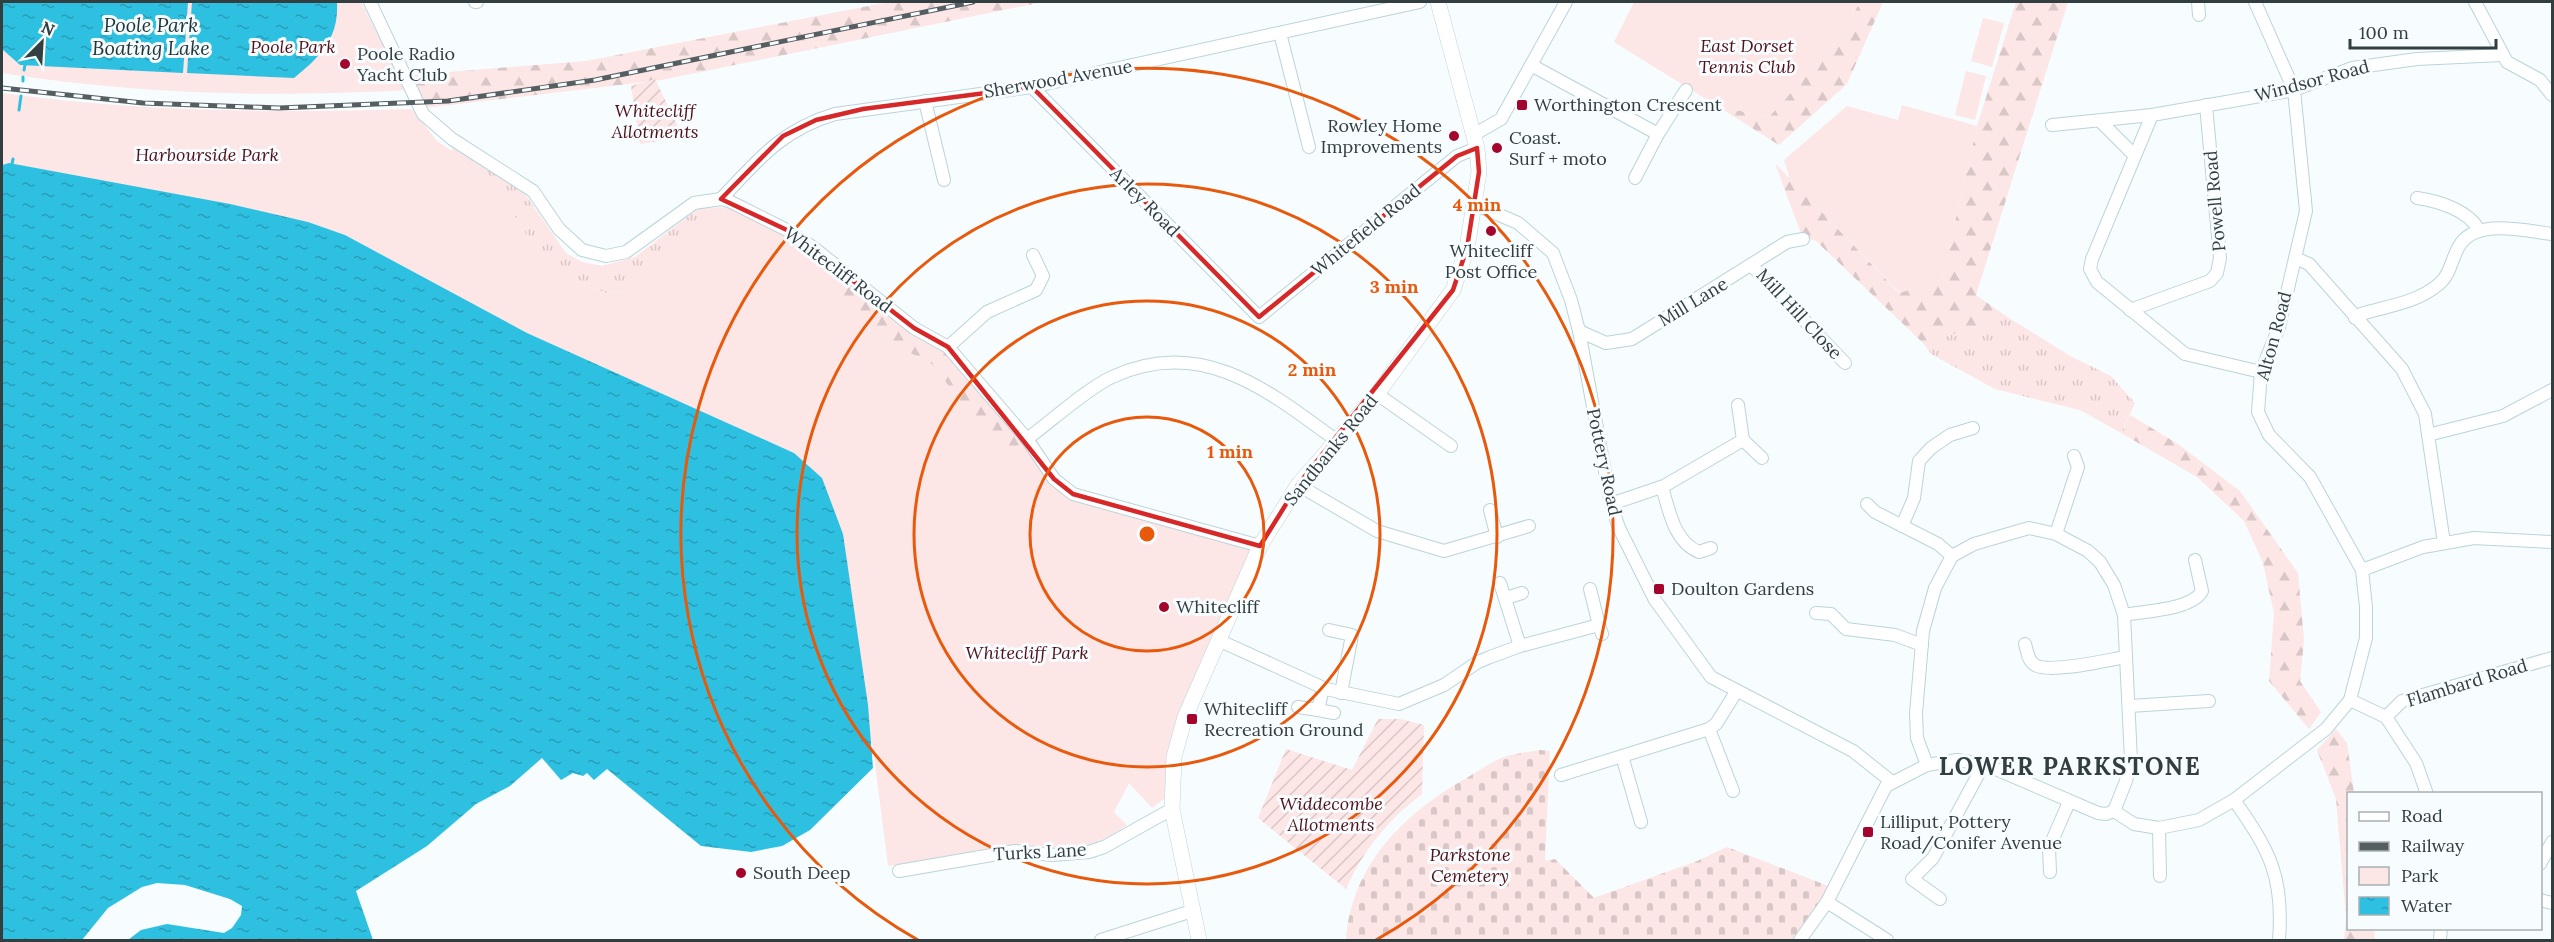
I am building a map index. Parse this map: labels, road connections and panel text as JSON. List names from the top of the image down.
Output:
{
  "streets": {
    "main road": ["Sandbanks Road"],
    "street": [
      "Sherwood Avenue",
      "Windsor Road",
      "Powell Road",
      "Arley Road",
      "Whitefield Road",
      "Whitecliff Road",
      "Mill Lane",
      "Mill Hill Close",
      "Alton Road",
      "Pottery Road",
      "Flambard Road",
      "Turks Lane"
    ]
  },
  "crossings": [
    ["Sherwood Avenue", "Arley Road"],
    ["Sherwood Avenue", "Whitecliff Road"],
    ["Windsor Road", "Powell Road"],
    ["Windsor Road", "Alton Road"],
    ["Arley Road", "Whitefield Road"],
    ["Whitefield Road", "Sandbanks Road"],
    ["Whitecliff Road", "Sandbanks Road"],
    ["Mill Lane", "Mill Hill Close"],
    ["Mill Lane", "Pottery Road"],
    ["Sandbanks Road", "Pottery Road"],
    ["Sandbanks Road", "Turks Lane"]
  ],
  "districts": ["LOWER PARKSTONE"],
  "water": ["Poole Park Boating Lake"],
  "parks": [
    "East Dorset Tennis Club",
    "Poole Park",
    "Whitecliff Allotments",
    "Harbourside Park",
    "Whitecliff Park",
    "Widdecombe Allotments",
    "Parkstone Cemetery"
  ],
  "places": {
    "other": [
      "Poole Radio Yacht Club",
      "Rowley Home Improvements",
      "Coast. Surf + moto",
      "Whitecliff Post Office",
      "Whitecliff",
      "South Deep"
    ],
    "transit": [
      "Worthington Crescent",
      "Doulton Gardens",
      "Whitecliff Recreation Ground",
      "Lilliput, Pottery Road/Conifer Avenue"
    ]
  },
  "legend": [
    "Road",
    "Railway",
    "Park",
    "Water"
  ],
  "scale_bar": "100 m",
  "north": "top right",
  "rings": [
    "4 min",
    "3 min",
    "2 min",
    "1 min"
  ]
}
